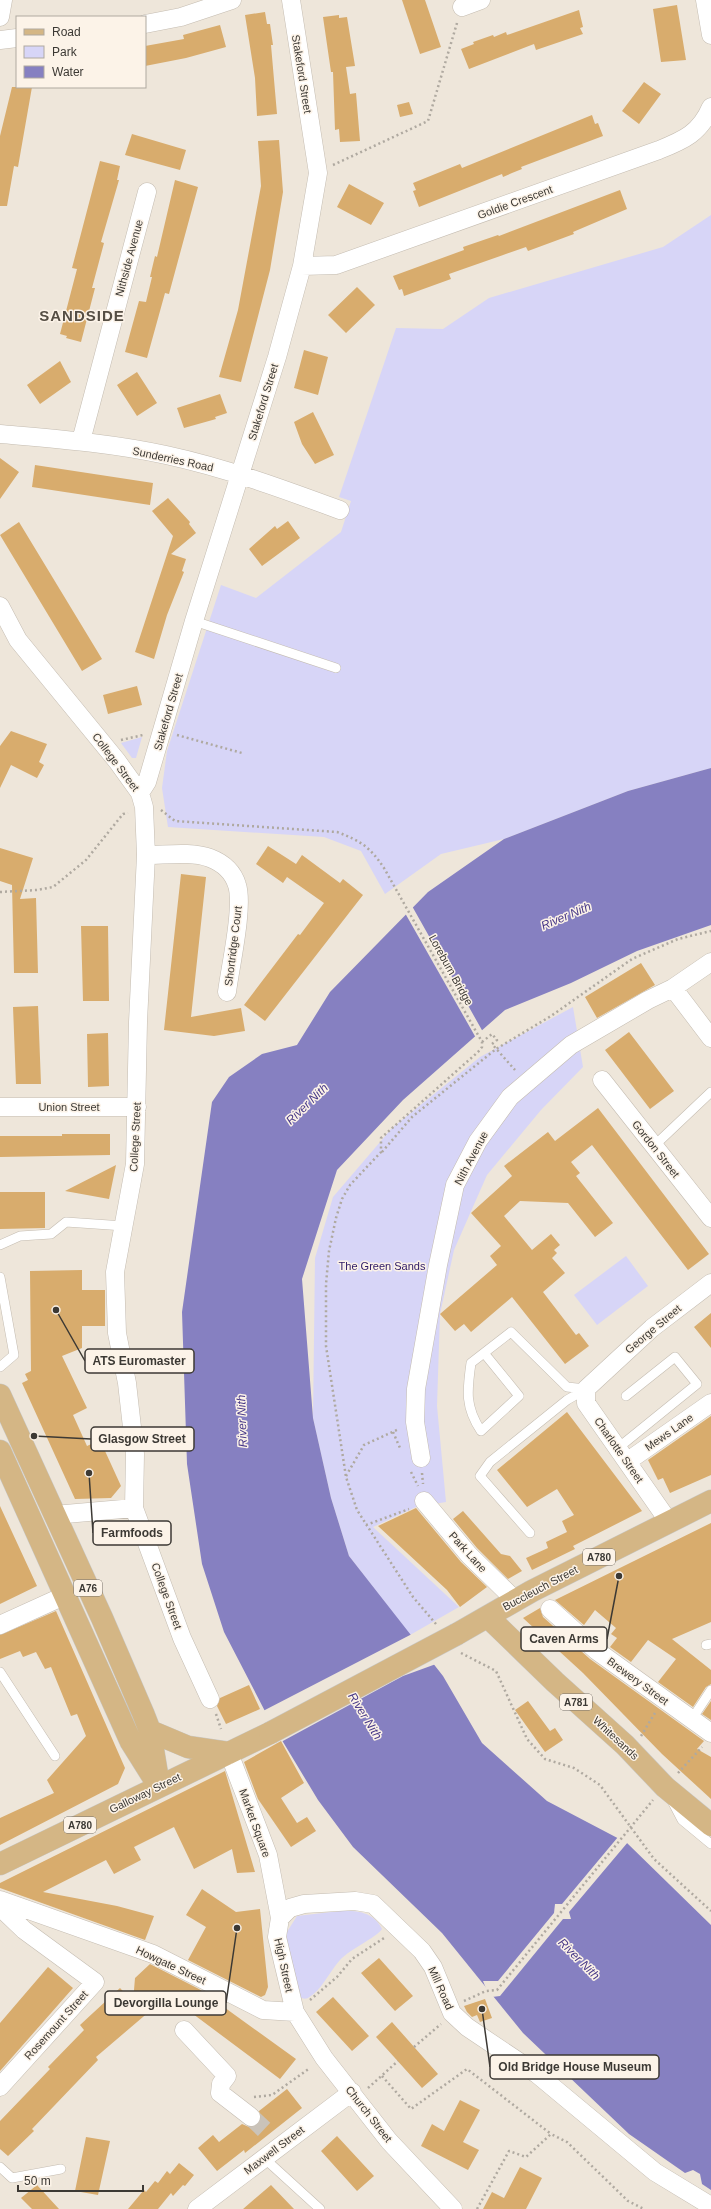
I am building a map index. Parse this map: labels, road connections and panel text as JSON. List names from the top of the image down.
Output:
{
  "streets": {
    "main road": [
      "A780",
      "A76",
      "Buccleuch Street",
      "A781",
      "Whitesands",
      "Galloway Street"
    ],
    "street": [
      "Stakeford Street",
      "Goldie Crescent",
      "Nithside Avenue",
      "Sunderries Road",
      "College Street",
      "Shortridge Court",
      "Union Street",
      "Gordon Street",
      "Nith Avenue",
      "George Street",
      "Mews Lane",
      "Charlotte Street",
      "Park Lane",
      "Brewery Street",
      "Market Square",
      "Howgate Street",
      "High Street",
      "Mill Road",
      "Rosemount Street",
      "Church Street",
      "Maxwell Street"
    ],
    "path": ["Loreburn Bridge"]
  },
  "crossings": [
    ["Stakeford Street", "Goldie Crescent"],
    ["Stakeford Street", "Sunderries Road"],
    ["Stakeford Street", "College Street"],
    ["Stakeford Street", "Loreburn Bridge"],
    ["Nithside Avenue", "Sunderries Road"],
    ["College Street", "Shortridge Court"],
    ["College Street", "Loreburn Bridge"],
    ["College Street", "Union Street"],
    ["George Street", "Charlotte Street"],
    ["Mews Lane", "Charlotte Street"],
    ["Charlotte Street", "Buccleuch Street"],
    ["Park Lane", "Buccleuch Street"],
    ["A76", "Galloway Street"],
    ["Buccleuch Street", "Whitesands"],
    ["Buccleuch Street", "Galloway Street"],
    ["Galloway Street", "Market Square"],
    ["Market Square", "High Street"],
    ["Market Square", "Mill Road"],
    ["Howgate Street", "High Street"],
    ["Howgate Street", "Church Street"],
    ["High Street", "Mill Road"],
    ["High Street", "Church Street"],
    ["Church Street", "Maxwell Street"]
  ],
  "districts": ["SANDSIDE"],
  "water": ["River Nith"],
  "parks": ["The Green Sands"],
  "places": [
    "ATS Euromaster",
    "Glasgow Street",
    "Farmfoods",
    "Caven Arms",
    "Devorgilla Lounge",
    "Old Bridge House Museum"
  ],
  "legend": ["Road", "Park", "Water"],
  "scale_bar": "50 m"
}
